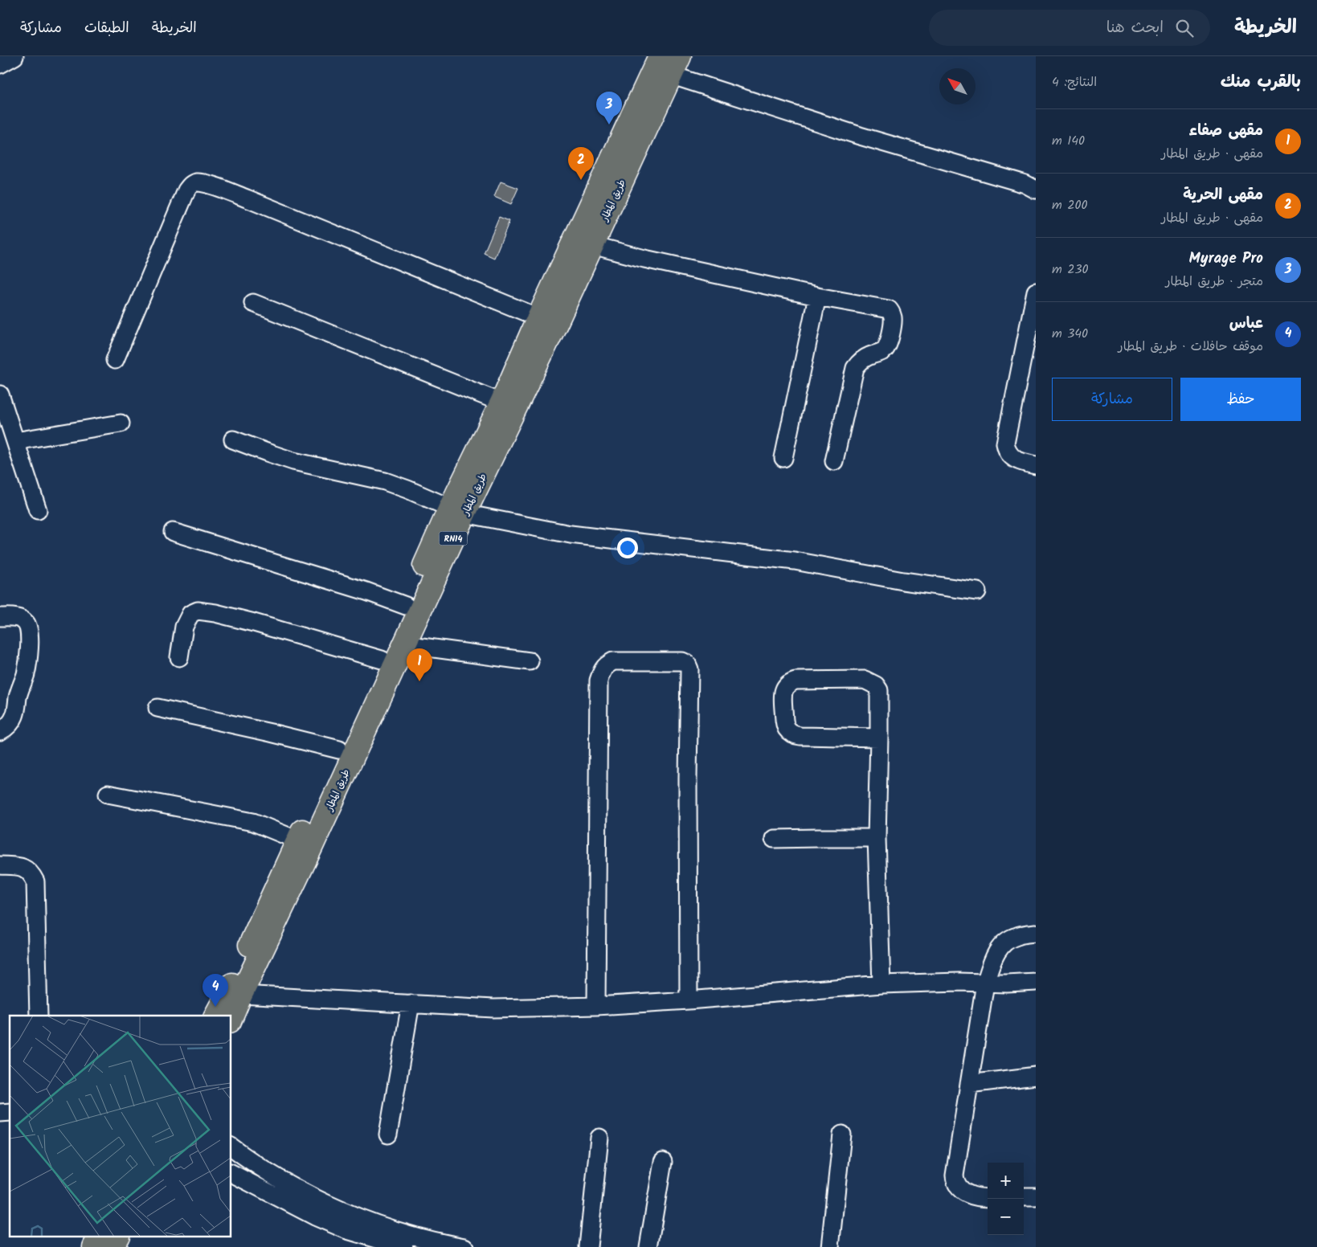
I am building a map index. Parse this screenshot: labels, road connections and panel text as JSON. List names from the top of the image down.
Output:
{
  "streets": {
    "main road": ["طريق المطار", "RN14"]
  },
  "north": "top left",
  "page": {
    "header": "الخريطة",
    "search": "ابحث هنا",
    "nav": ["الخريطة", "الطبقات", "مشاركة"],
    "heading": ["بالقرب منك", "النتائج: 4"],
    "pins": [
      "3",
      "2",
      "1",
      "4"
    ],
    "list": [
      {
        "mark": "1",
        "name": "مقهى صفاء",
        "note": "مقهى · طريق المطار",
        "value": "140 m"
      },
      {
        "mark": "2",
        "name": "مقهى الحرية",
        "note": "مقهى · طريق المطار",
        "value": "200 m"
      },
      {
        "mark": "3",
        "name": "Myrage Pro",
        "note": "متجر · طريق المطار",
        "value": "230 m"
      },
      {
        "mark": "4",
        "name": "عباس",
        "note": "موقف حافلات · طريق المطار",
        "value": "340 m"
      }
    ],
    "buttons": ["حفظ", "مشاركة"],
    "map_buttons": ["+", "−"]
  }
}
